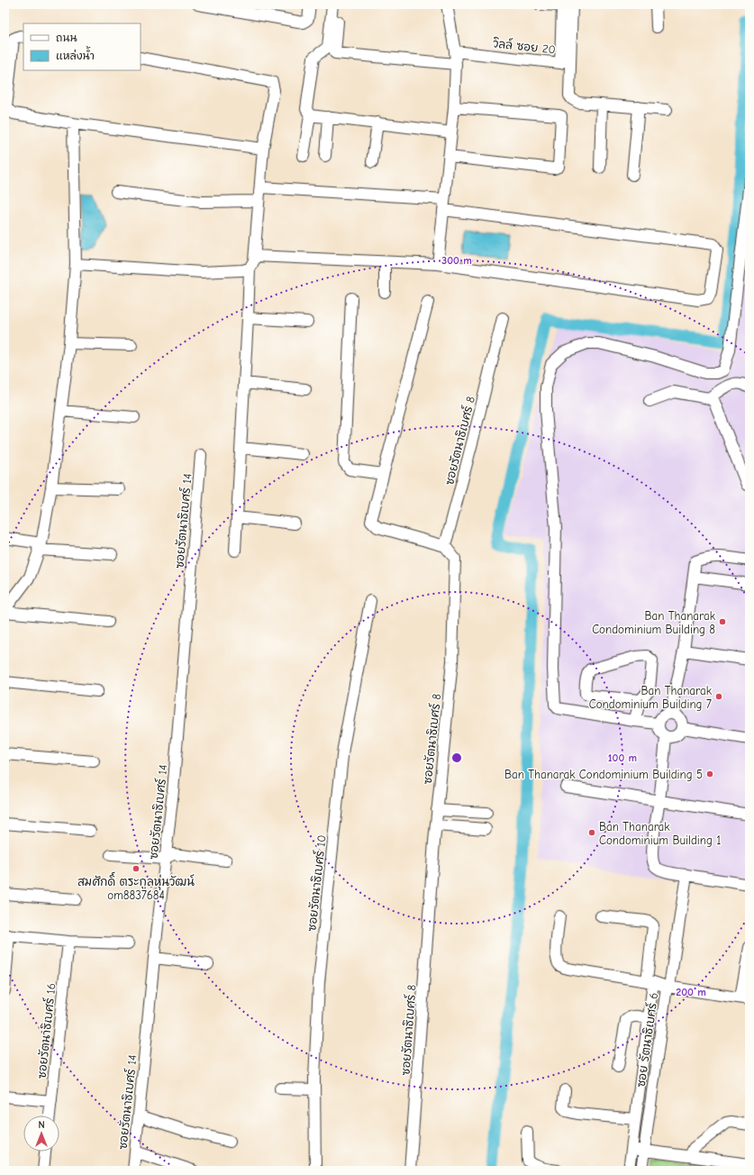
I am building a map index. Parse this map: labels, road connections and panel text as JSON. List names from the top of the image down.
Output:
{
  "streets": {
    "street": [
      "วิลล์ ซอย 20",
      "ซอยรัตนาธิเบศร์ 8",
      "ซอยรัตนาธิเบศร์ 14",
      "ซอยรัตนาธิเบศร์ 10",
      "ซอยรัตนาธิเบศร์ 16",
      "ซอย รัตนาธิเบศร์ 6"
    ]
  },
  "places": [
    "Ban Thanarak Condominium Building 8",
    "Ban Thanarak Condominium Building 7",
    "Ban Thanarak Condominium Building 5",
    "Ban Thanarak Condominium Building 1",
    "สมศักดิ์ ตระกูลหุ่นวัฒน์ om8837684"
  ],
  "legend": ["ถนน", "แหล่งน้ำ"],
  "north": "top",
  "rings": ["300 m", "100 m", "200 m"]
}
